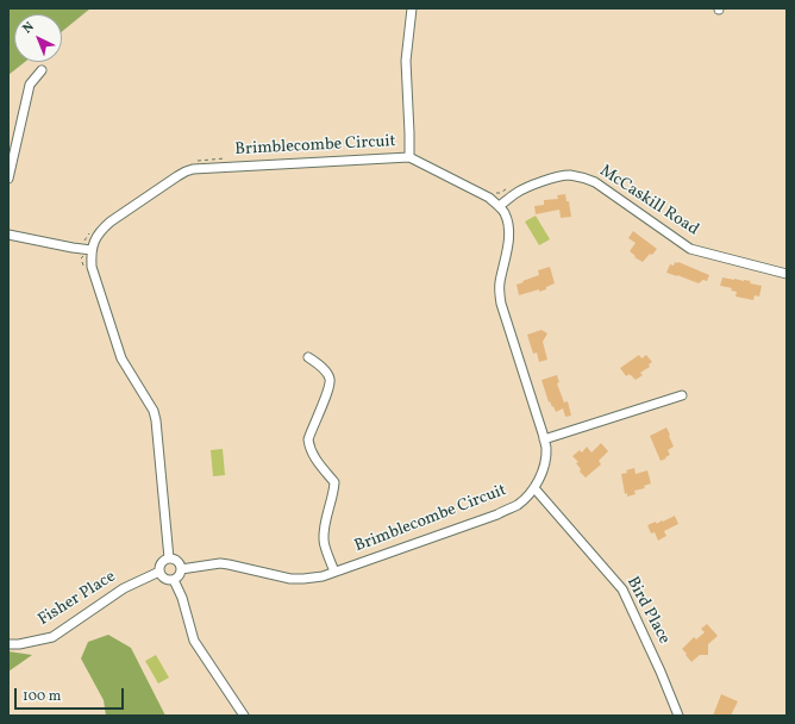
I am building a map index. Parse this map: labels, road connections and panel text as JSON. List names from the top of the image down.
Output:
{
  "streets": {
    "street": [
      "Brimblecombe Circuit",
      "McCaskill Road",
      "Fisher Place",
      "Bird Place"
    ]
  },
  "crossings": [
    ["Brimblecombe Circuit", "McCaskill Road"],
    ["Brimblecombe Circuit", "Fisher Place"],
    ["Brimblecombe Circuit", "Bird Place"]
  ],
  "scale_bar": "100 m",
  "north": "top left"
}
